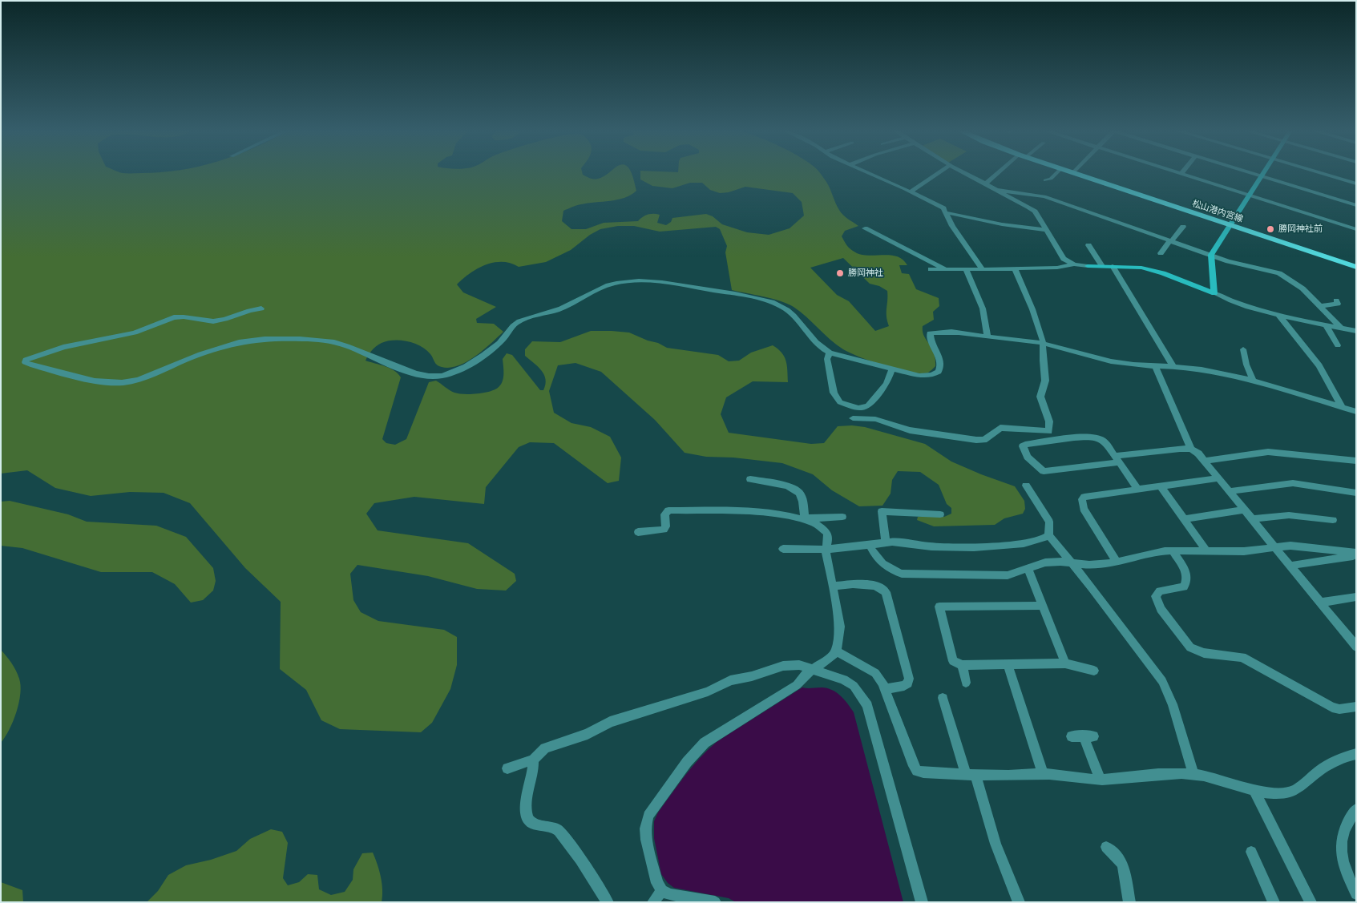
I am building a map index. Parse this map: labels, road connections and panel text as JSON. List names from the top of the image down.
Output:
{
  "streets": {
    "main road": ["松山港内宮線"]
  },
  "places": ["勝岡神社前", "勝岡神社"]
}
